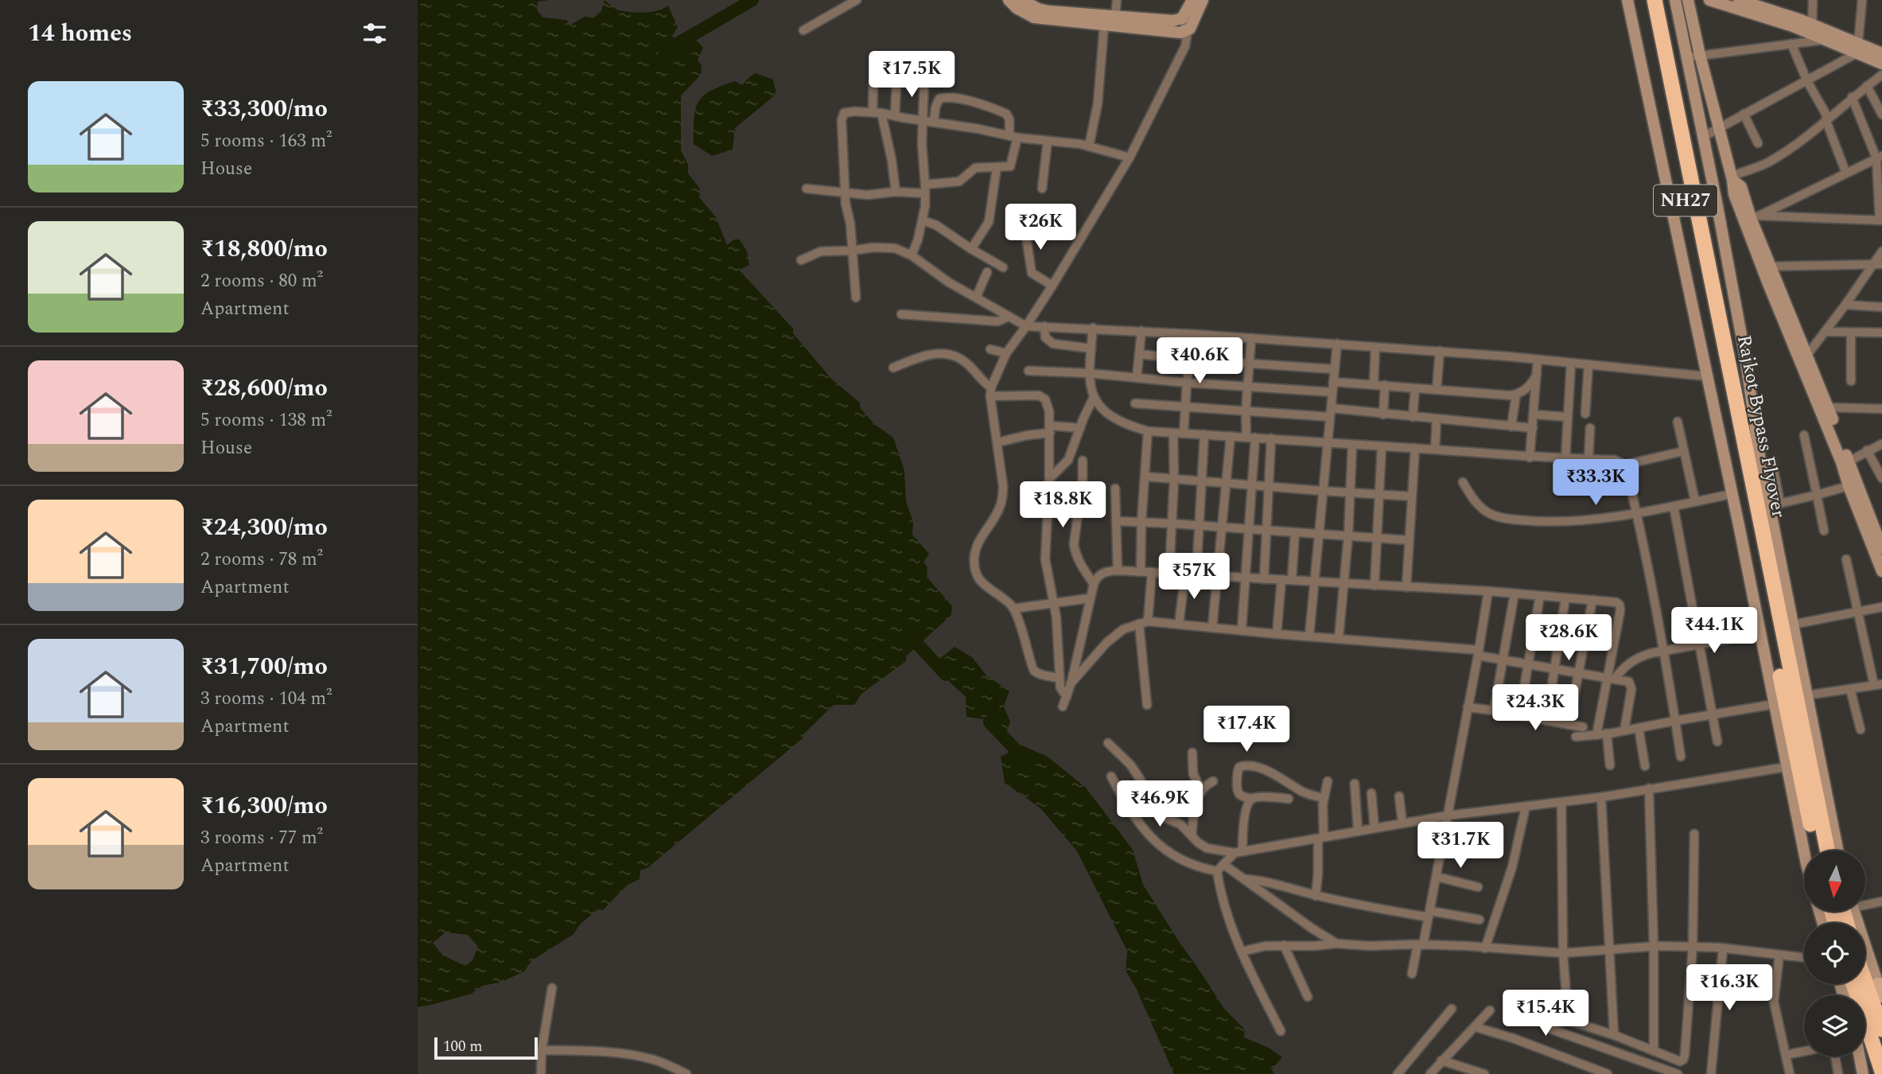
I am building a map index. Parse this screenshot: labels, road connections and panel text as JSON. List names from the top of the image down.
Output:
{
  "streets": {
    "highway": ["NH27", "Rajkot Bypass Flyover"]
  },
  "scale_bar": "100 m",
  "north": "bottom",
  "page": {
    "heading": "14 homes",
    "price": [
      "₹17.5K",
      "₹26K",
      "₹40.6K",
      "₹33.3K",
      "₹18.8K",
      "₹57K",
      "₹44.1K",
      "₹28.6K",
      "₹24.3K",
      "₹17.4K",
      "₹46.9K",
      "₹31.7K",
      "₹16.3K",
      "₹15.4K"
    ],
    "list": [
      {
        "name": "₹33,300/mo",
        "note": "5 rooms · 163 m² · House"
      },
      {
        "name": "₹18,800/mo",
        "note": "2 rooms · 80 m² · Apartment"
      },
      {
        "name": "₹28,600/mo",
        "note": "5 rooms · 138 m² · House"
      },
      {
        "name": "₹24,300/mo",
        "note": "2 rooms · 78 m² · Apartment"
      },
      {
        "name": "₹31,700/mo",
        "note": "3 rooms · 104 m² · Apartment"
      },
      {
        "name": "₹16,300/mo",
        "note": "3 rooms · 77 m² · Apartment"
      }
    ],
    "scale": "100 m"
  }
}
